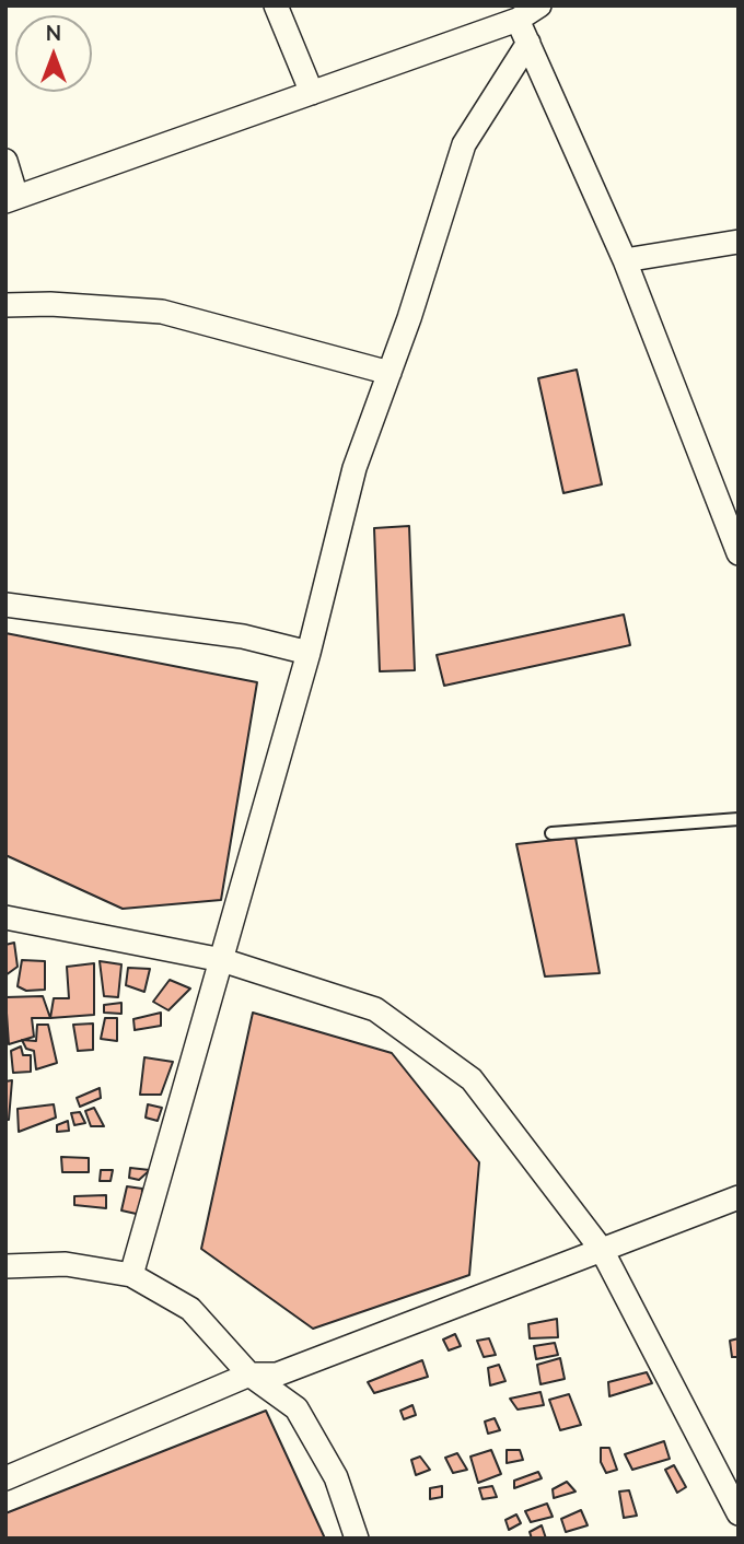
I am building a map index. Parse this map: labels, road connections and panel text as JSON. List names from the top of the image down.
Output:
{
  "north": "top"
}
